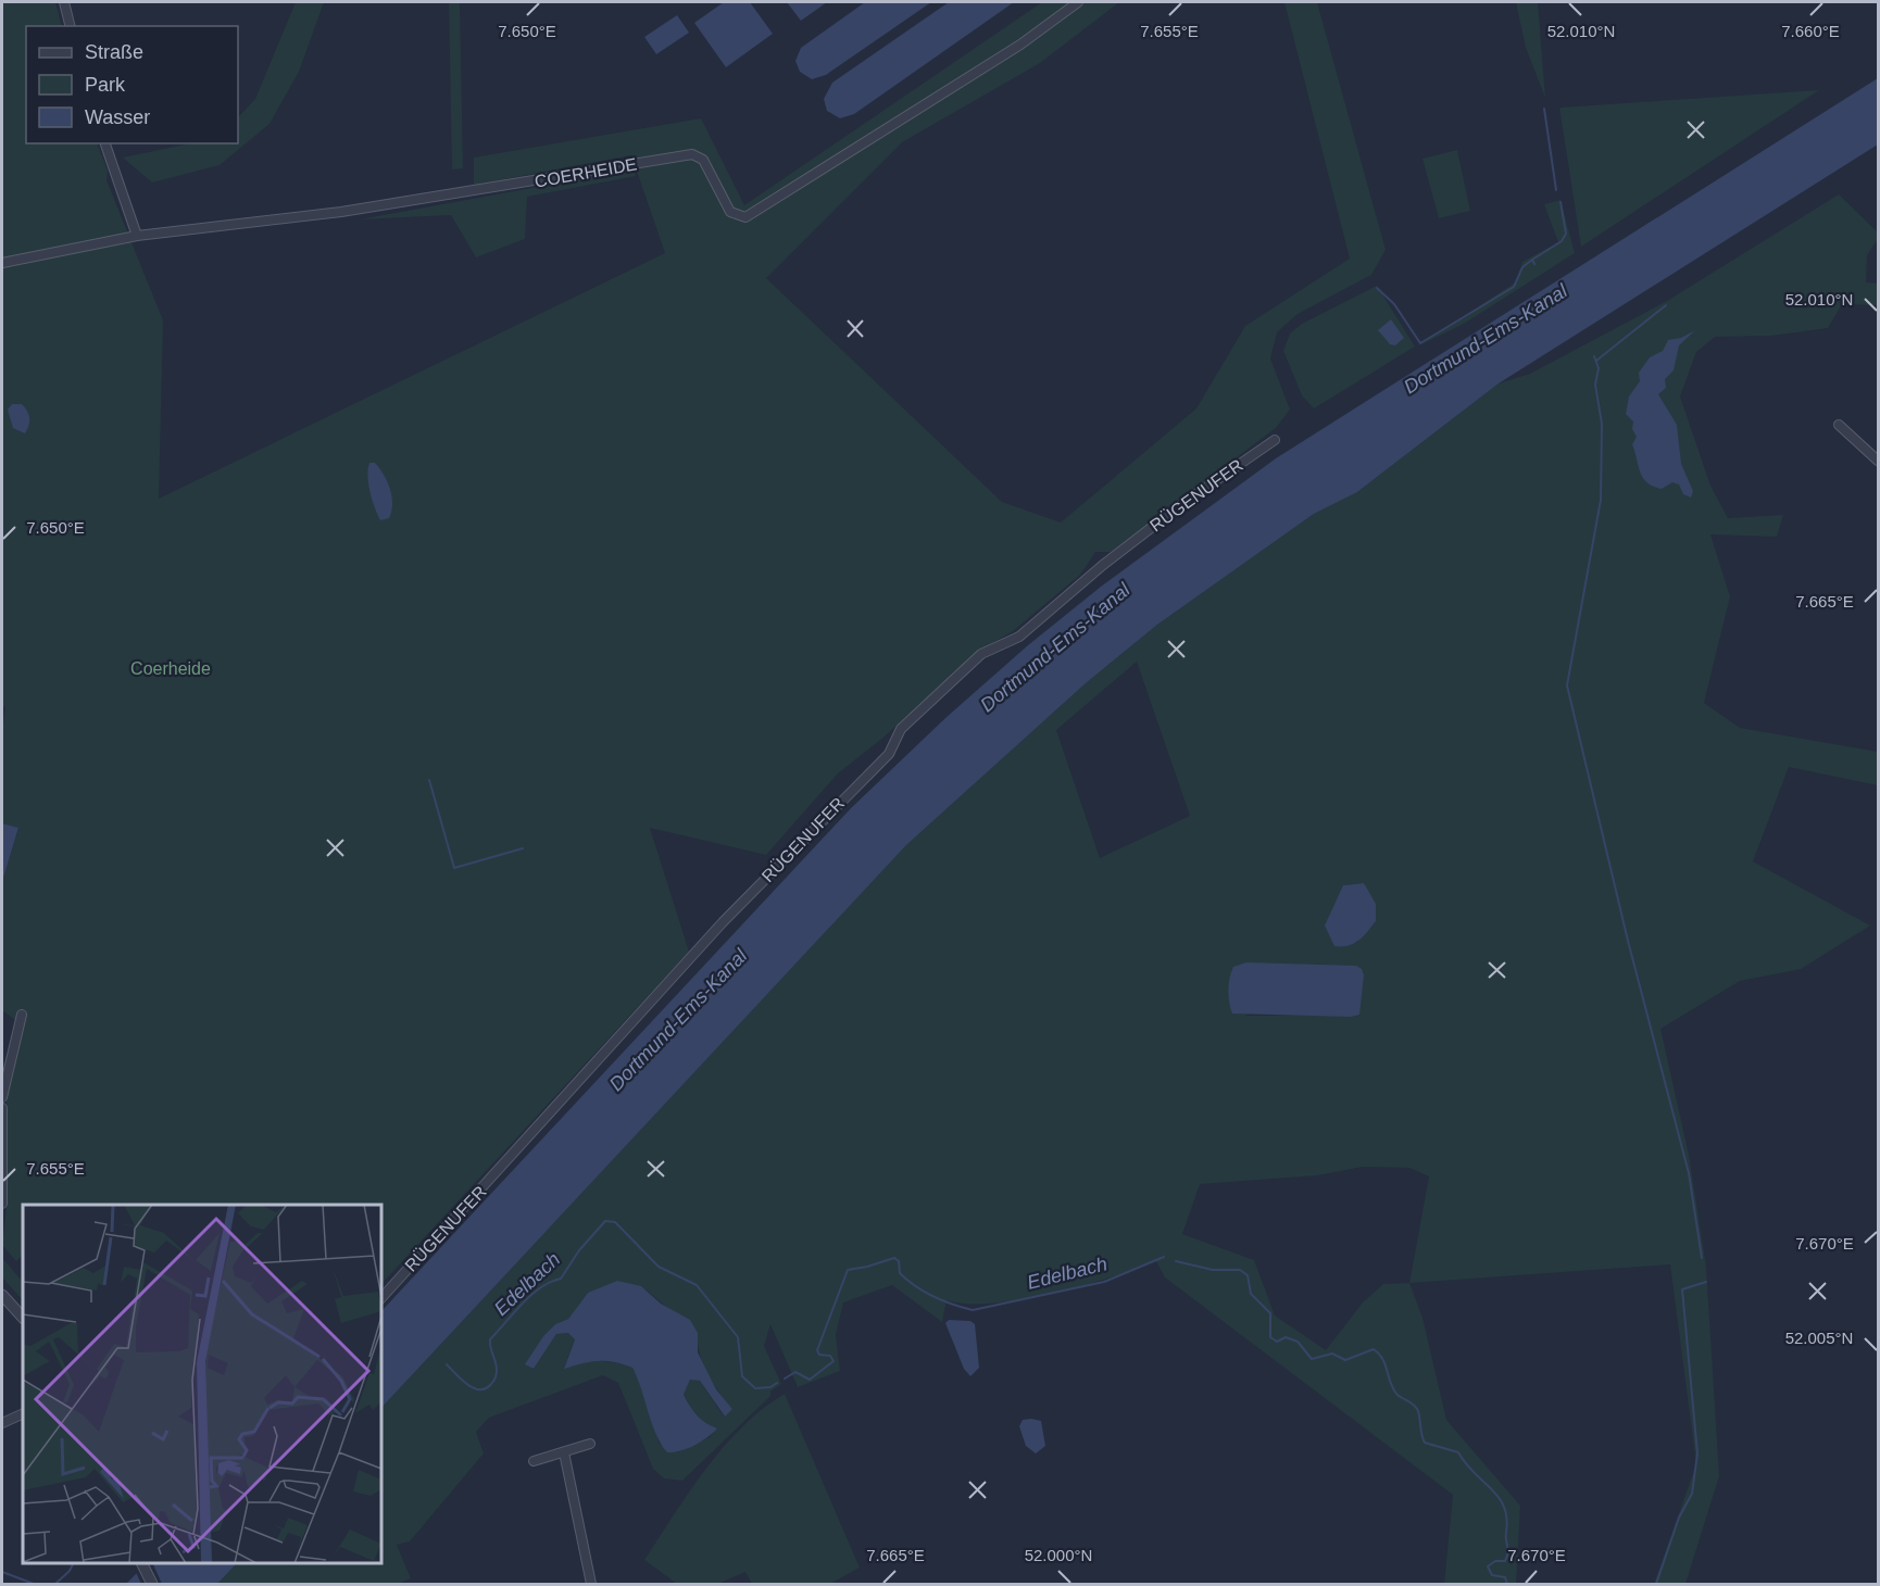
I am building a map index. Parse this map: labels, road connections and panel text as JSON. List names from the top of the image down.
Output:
{
  "streets": {
    "street": ["COERHEIDE", "RÜGENUFER"]
  },
  "water": ["Dortmund-Ems-Kanal", "Edelbach"],
  "parks": ["Coerheide"],
  "legend": ["Straße", "Park", "Wasser"],
  "coordinates": [
    "7.650°E",
    "7.655°E",
    "52.010°N",
    "7.660°E",
    "7.665°E",
    "7.670°E",
    "52.005°N",
    "52.000°N"
  ]
}
